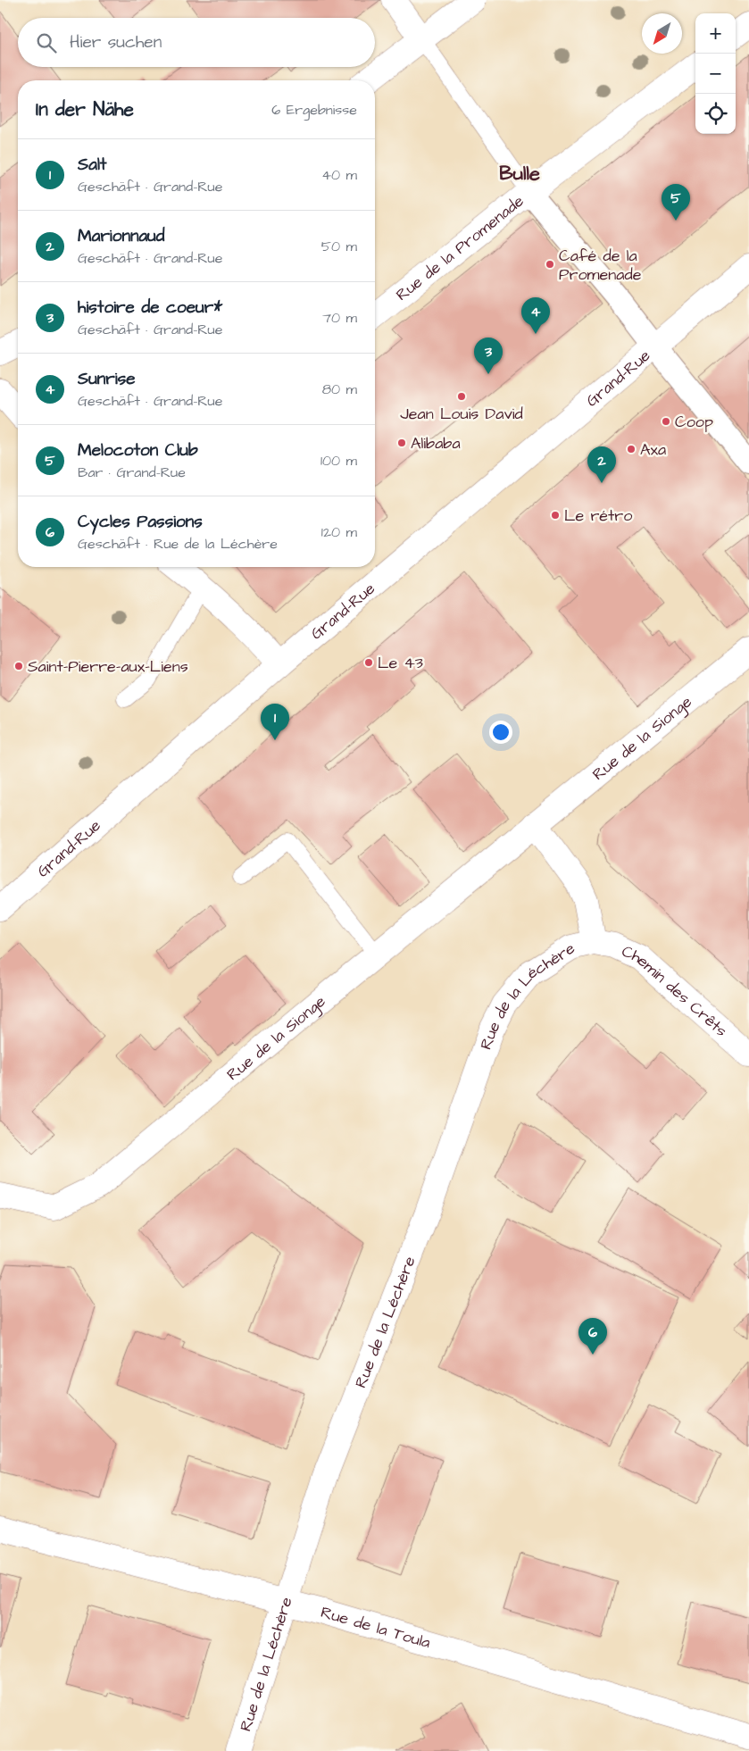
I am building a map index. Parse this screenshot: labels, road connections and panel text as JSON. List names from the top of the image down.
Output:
{
  "streets": {
    "street": [
      "Rue de la Promenade",
      "Grand-Rue",
      "Rue de la Sionge",
      "Chemin des Crêts",
      "Rue de la Léchère",
      "Rue de la Toula"
    ]
  },
  "crossings": [
    ["Chemin des Crêts", "Rue de la Léchère"],
    ["Rue de la Léchère", "Rue de la Toula"]
  ],
  "districts": ["Bulle"],
  "places": [
    "Café de la Promenade",
    "Jean Louis David",
    "Coop",
    "Alibaba",
    "Axa",
    "Le rétro",
    "Le 43",
    "Saint-Pierre-aux-Liens"
  ],
  "north": "bottom left",
  "page": {
    "map_buttons": ["+", "−"],
    "search": "Hier suchen",
    "heading": ["In der Nähe", "6 Ergebnisse"],
    "list": [
      {
        "mark": "1",
        "name": "Salt",
        "note": "Geschäft · Grand-Rue",
        "value": "40 m"
      },
      {
        "mark": "2",
        "name": "Marionnaud",
        "note": "Geschäft · Grand-Rue",
        "value": "50 m"
      },
      {
        "mark": "3",
        "name": "histoire de coeur*",
        "note": "Geschäft · Grand-Rue",
        "value": "70 m"
      },
      {
        "mark": "4",
        "name": "Sunrise",
        "note": "Geschäft · Grand-Rue",
        "value": "80 m"
      },
      {
        "mark": "5",
        "name": "Melocoton Club",
        "note": "Bar · Grand-Rue",
        "value": "100 m"
      },
      {
        "mark": "6",
        "name": "Cycles Passions",
        "note": "Geschäft · Rue de la Léchère",
        "value": "120 m"
      }
    ],
    "pins": [
      "5",
      "4",
      "3",
      "2",
      "1",
      "6"
    ]
  }
}
